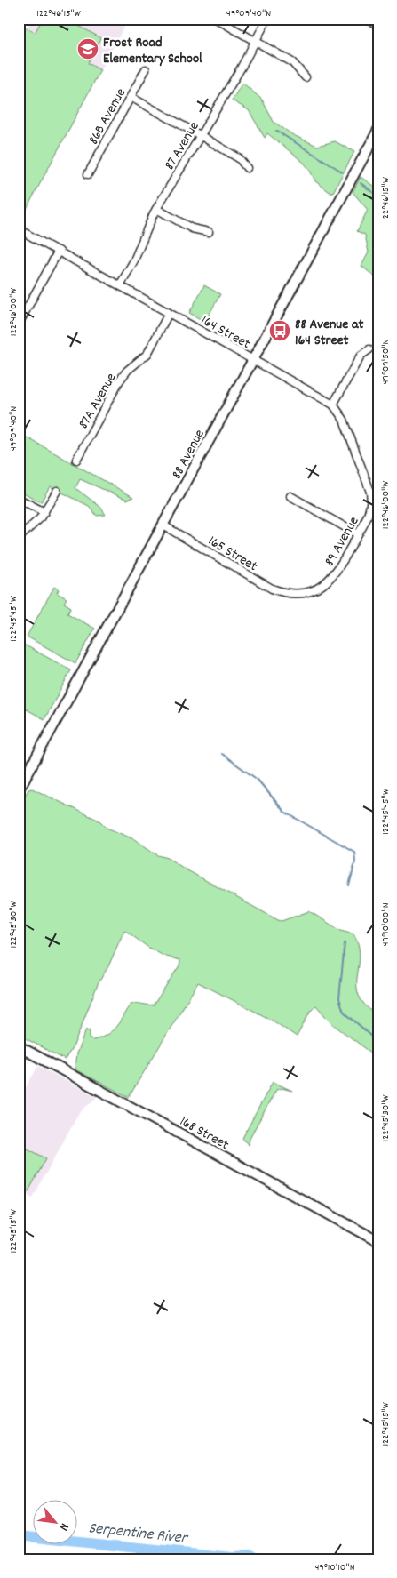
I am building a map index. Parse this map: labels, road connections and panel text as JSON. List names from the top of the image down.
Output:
{
  "streets": {
    "main road": ["88 Avenue", "168 Street"],
    "street": [
      "86B Avenue",
      "87 Avenue",
      "164 Street",
      "87A Avenue",
      "89 Avenue",
      "165 Street"
    ]
  },
  "crossings": [
    ["87 Avenue", "164 Street"],
    ["164 Street", "87A Avenue"],
    ["164 Street", "88 Avenue"],
    ["164 Street", "89 Avenue"],
    ["88 Avenue", "165 Street"],
    ["89 Avenue", "165 Street"]
  ],
  "water": ["Serpentine River"],
  "places": {
    "school or university": ["Frost Road Elementary School"],
    "bus stop": ["88 Avenue at 164 Street"]
  },
  "north": "bottom right",
  "coordinates": [
    "122°46'15\"W",
    "49°09'40\"N",
    "122°46'00\"W",
    "49°09'50\"N",
    "122°45'45\"W",
    "49°10'00\"N",
    "122°45'30\"W",
    "122°45'15\"W",
    "49°10'10\"N"
  ]
}
